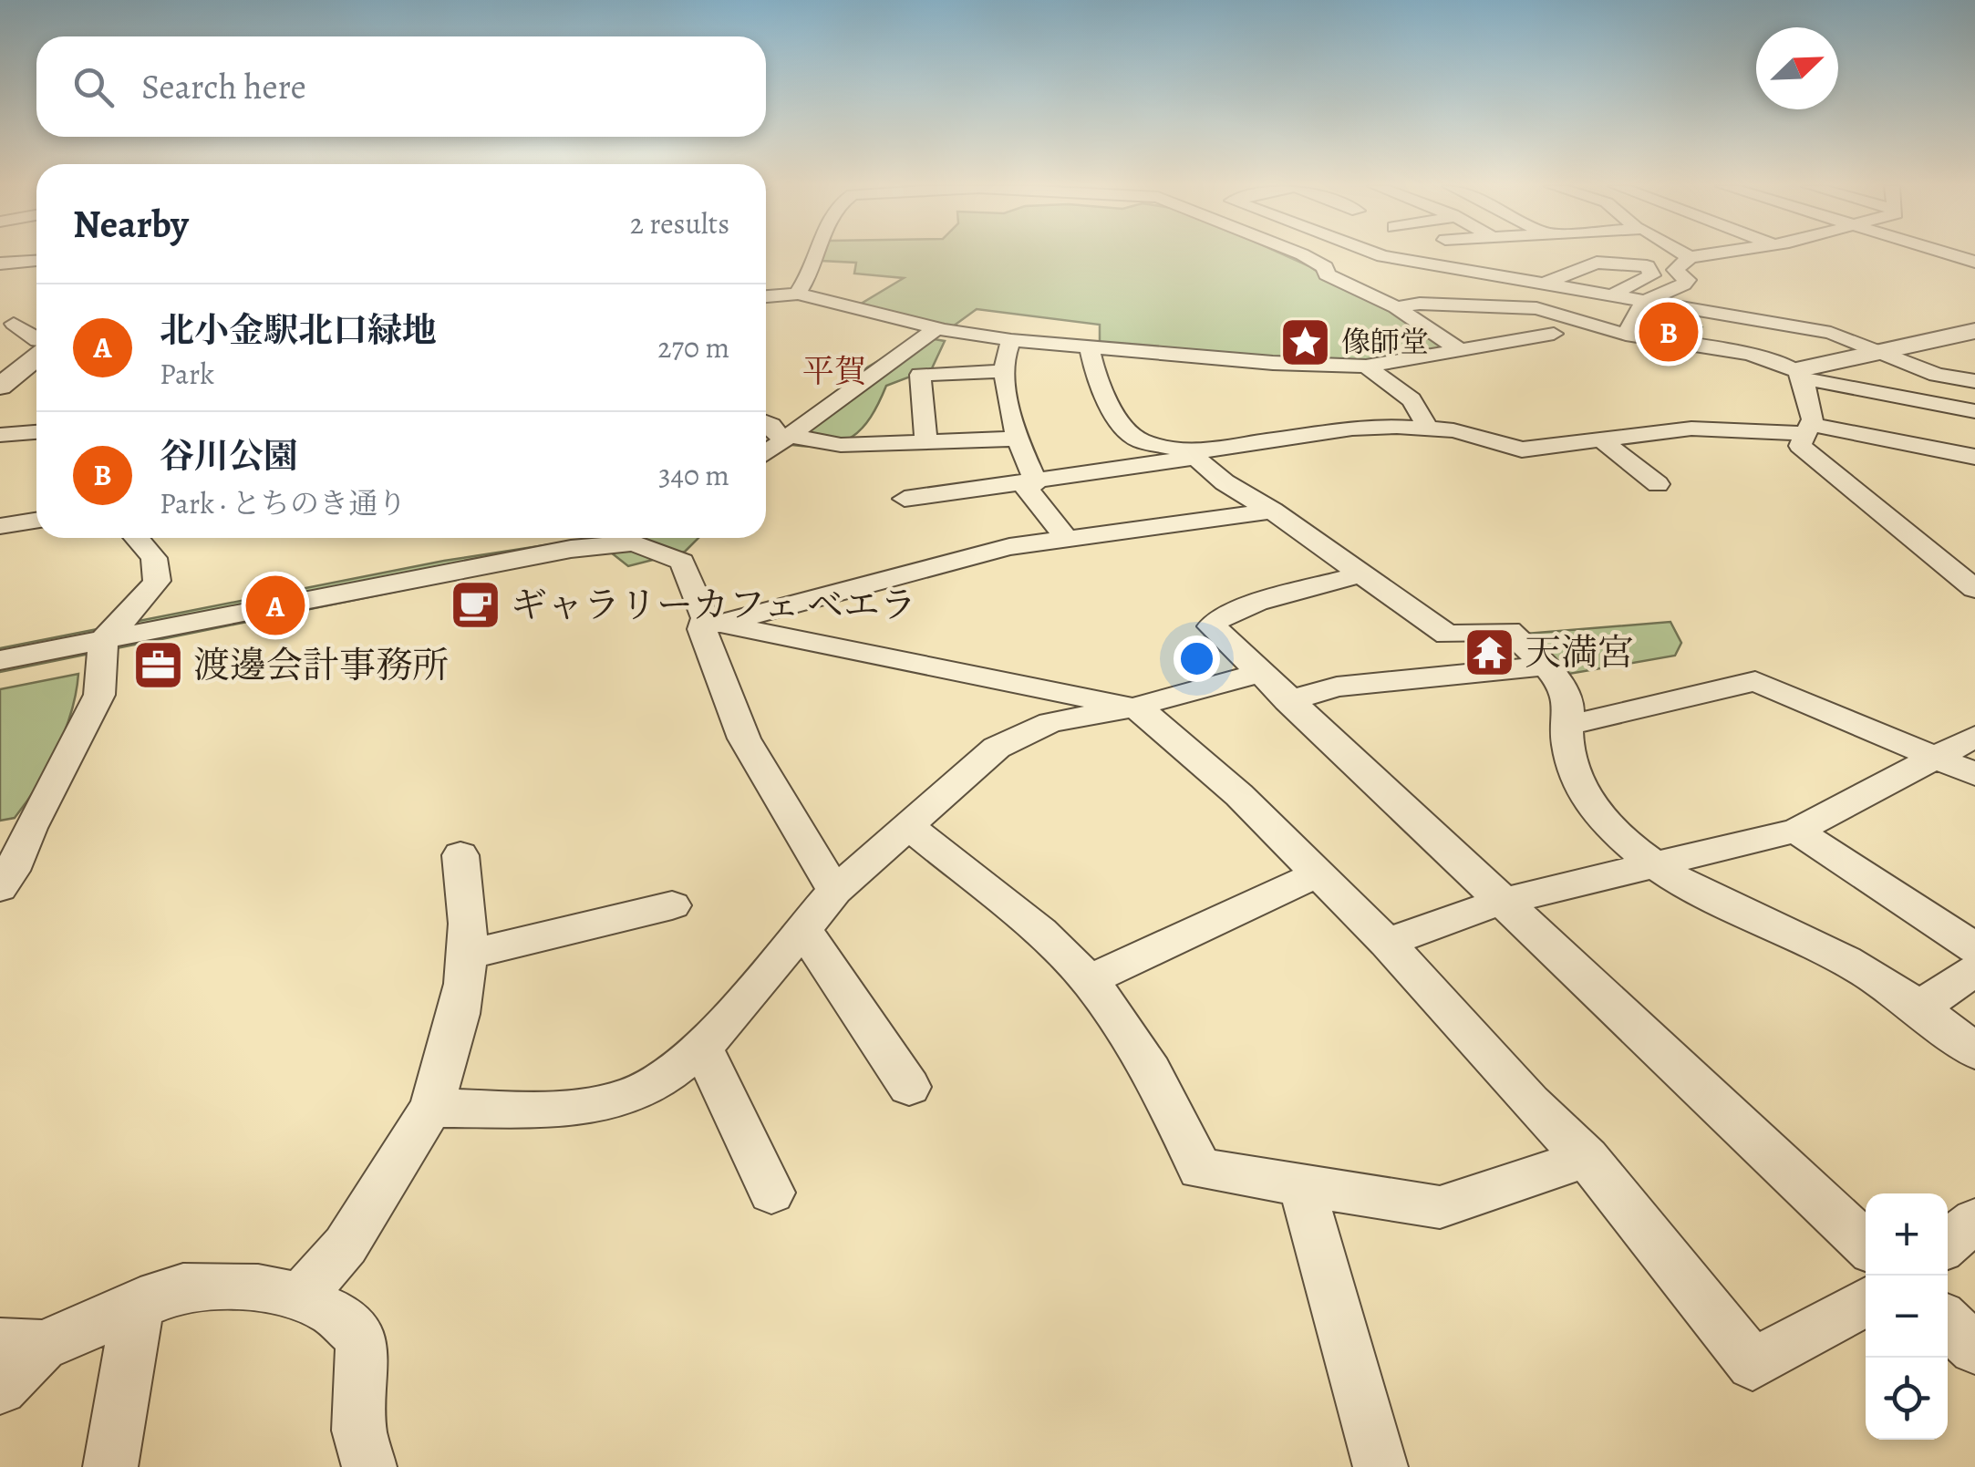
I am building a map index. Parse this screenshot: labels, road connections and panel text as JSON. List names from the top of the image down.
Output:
{
  "districts": ["平賀"],
  "places": {
    "place": ["像師堂"],
    "cafe": ["ギャラリーカフェ ベエラ"],
    "temple": ["天満宮"],
    "office": ["渡邊会計事務所"]
  },
  "north": "top right",
  "page": {
    "search": "Search here",
    "heading": ["Nearby", "2 results"],
    "list": [
      {
        "mark": "A",
        "name": "北小金駅北口緑地",
        "note": "Park",
        "value": "270 m"
      },
      {
        "mark": "B",
        "name": "谷川公園",
        "note": "Park · とちのき通り",
        "value": "340 m"
      }
    ],
    "pins": ["B", "A"],
    "map_buttons": ["+", "−"]
  }
}
